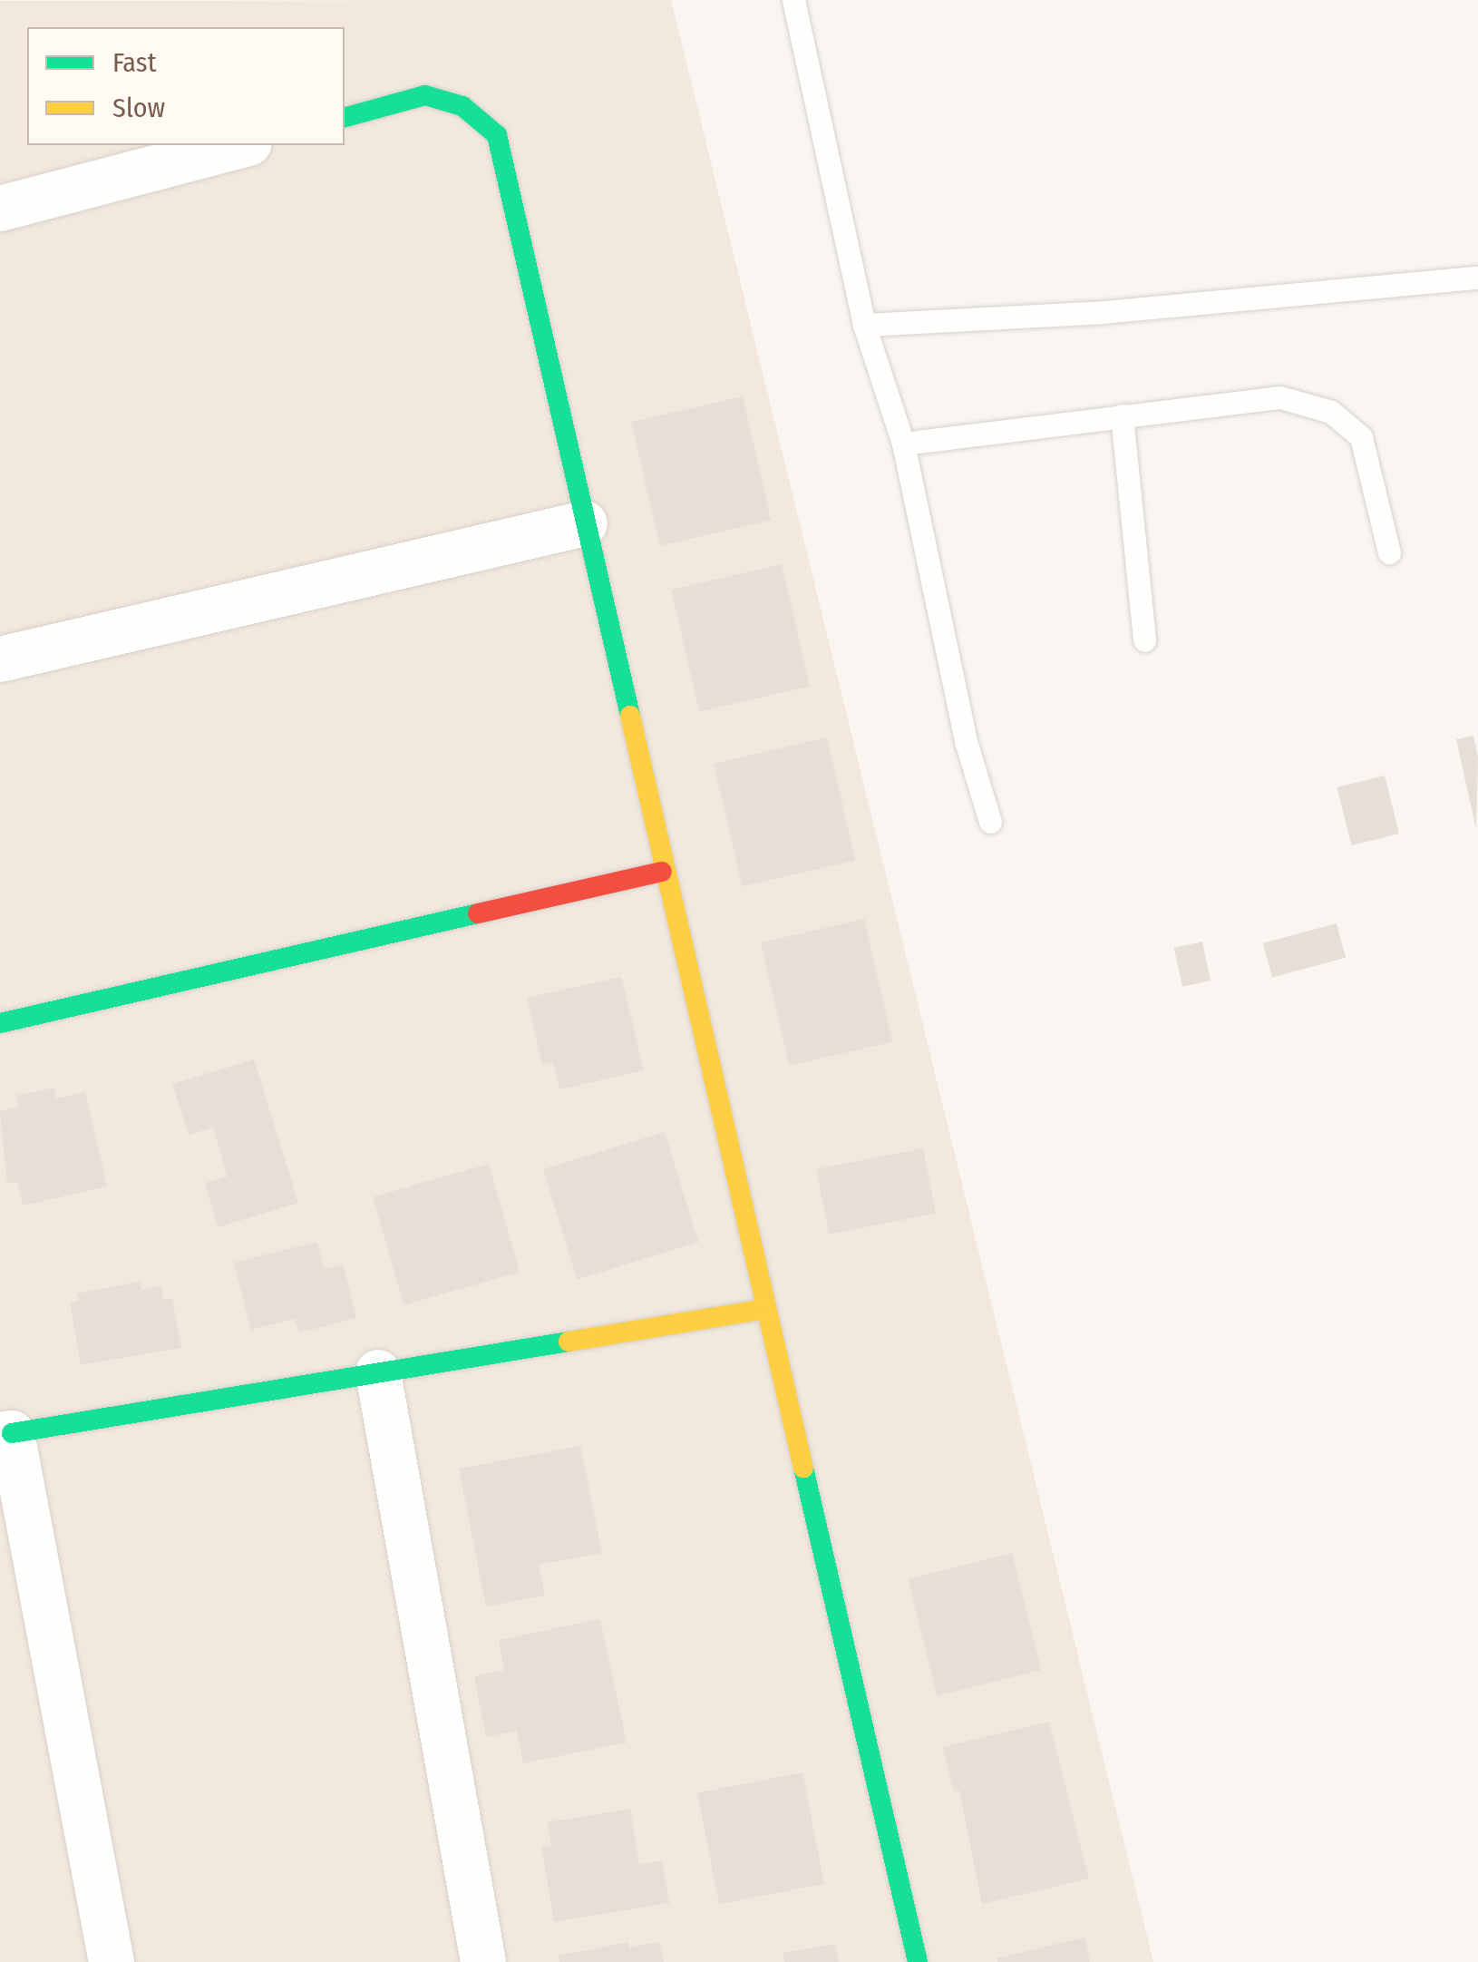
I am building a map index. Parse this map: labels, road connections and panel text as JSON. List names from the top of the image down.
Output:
{
  "legend": ["Fast", "Slow"]
}
